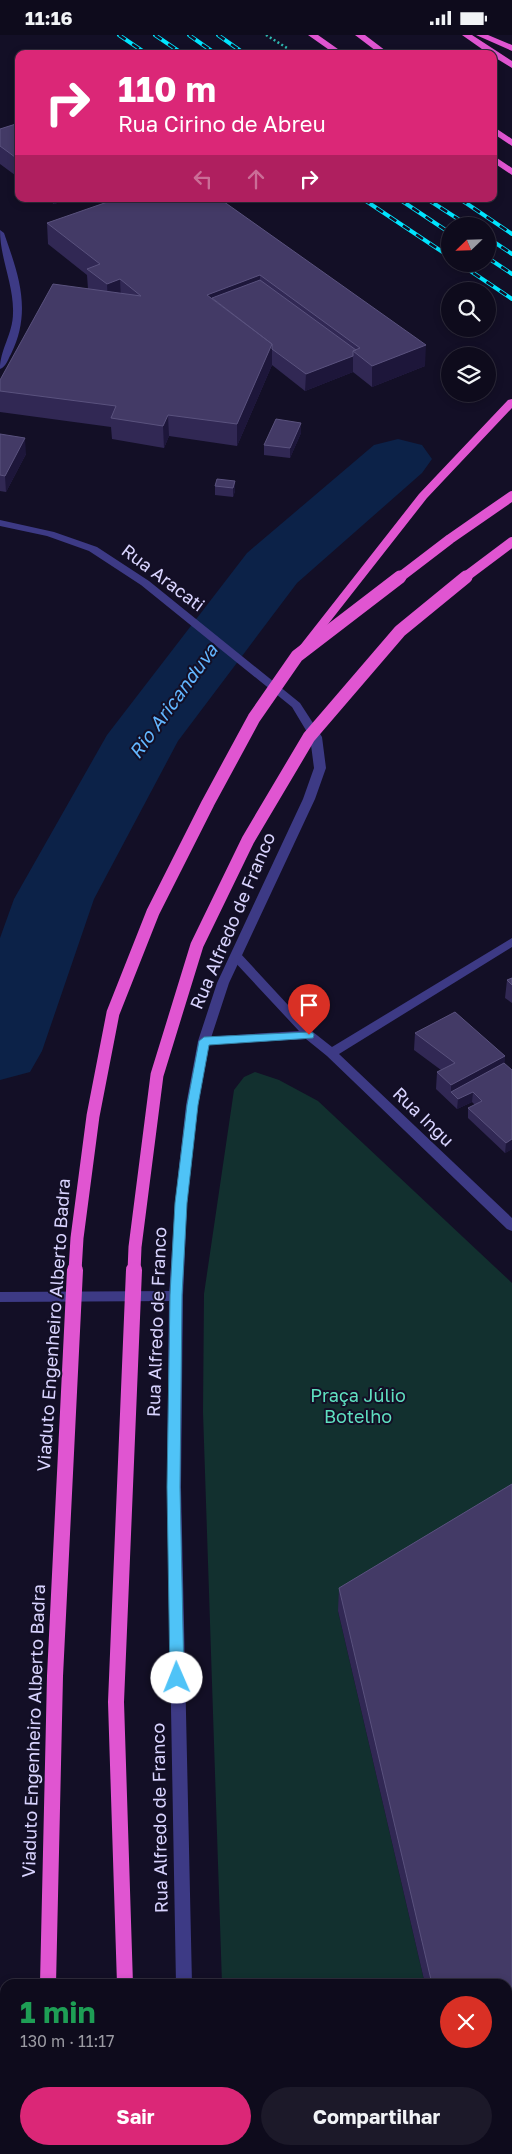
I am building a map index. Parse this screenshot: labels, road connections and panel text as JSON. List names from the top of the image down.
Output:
{
  "streets": {
    "highway": ["Viaduto Engenheiro Alberto Badra"],
    "street": ["Rua Aracati", "Rua Alfredo de Franco", "Rua Ingu"]
  },
  "crossings": [
    ["Rua Aracati", "Rua Alfredo de Franco"],
    ["Rua Alfredo de Franco", "Rua Ingu"]
  ],
  "water": ["Rio Aricanduva"],
  "parks": ["Praça Júlio Botelho"],
  "north": "bottom left",
  "page": {
    "status": "11:16",
    "turn": ["110 m", "Rua Cirino de Abreu"],
    "heading": ["1 min", "130 m · 11:17"],
    "buttons": ["Sair", "Compartilhar"]
  }
}
